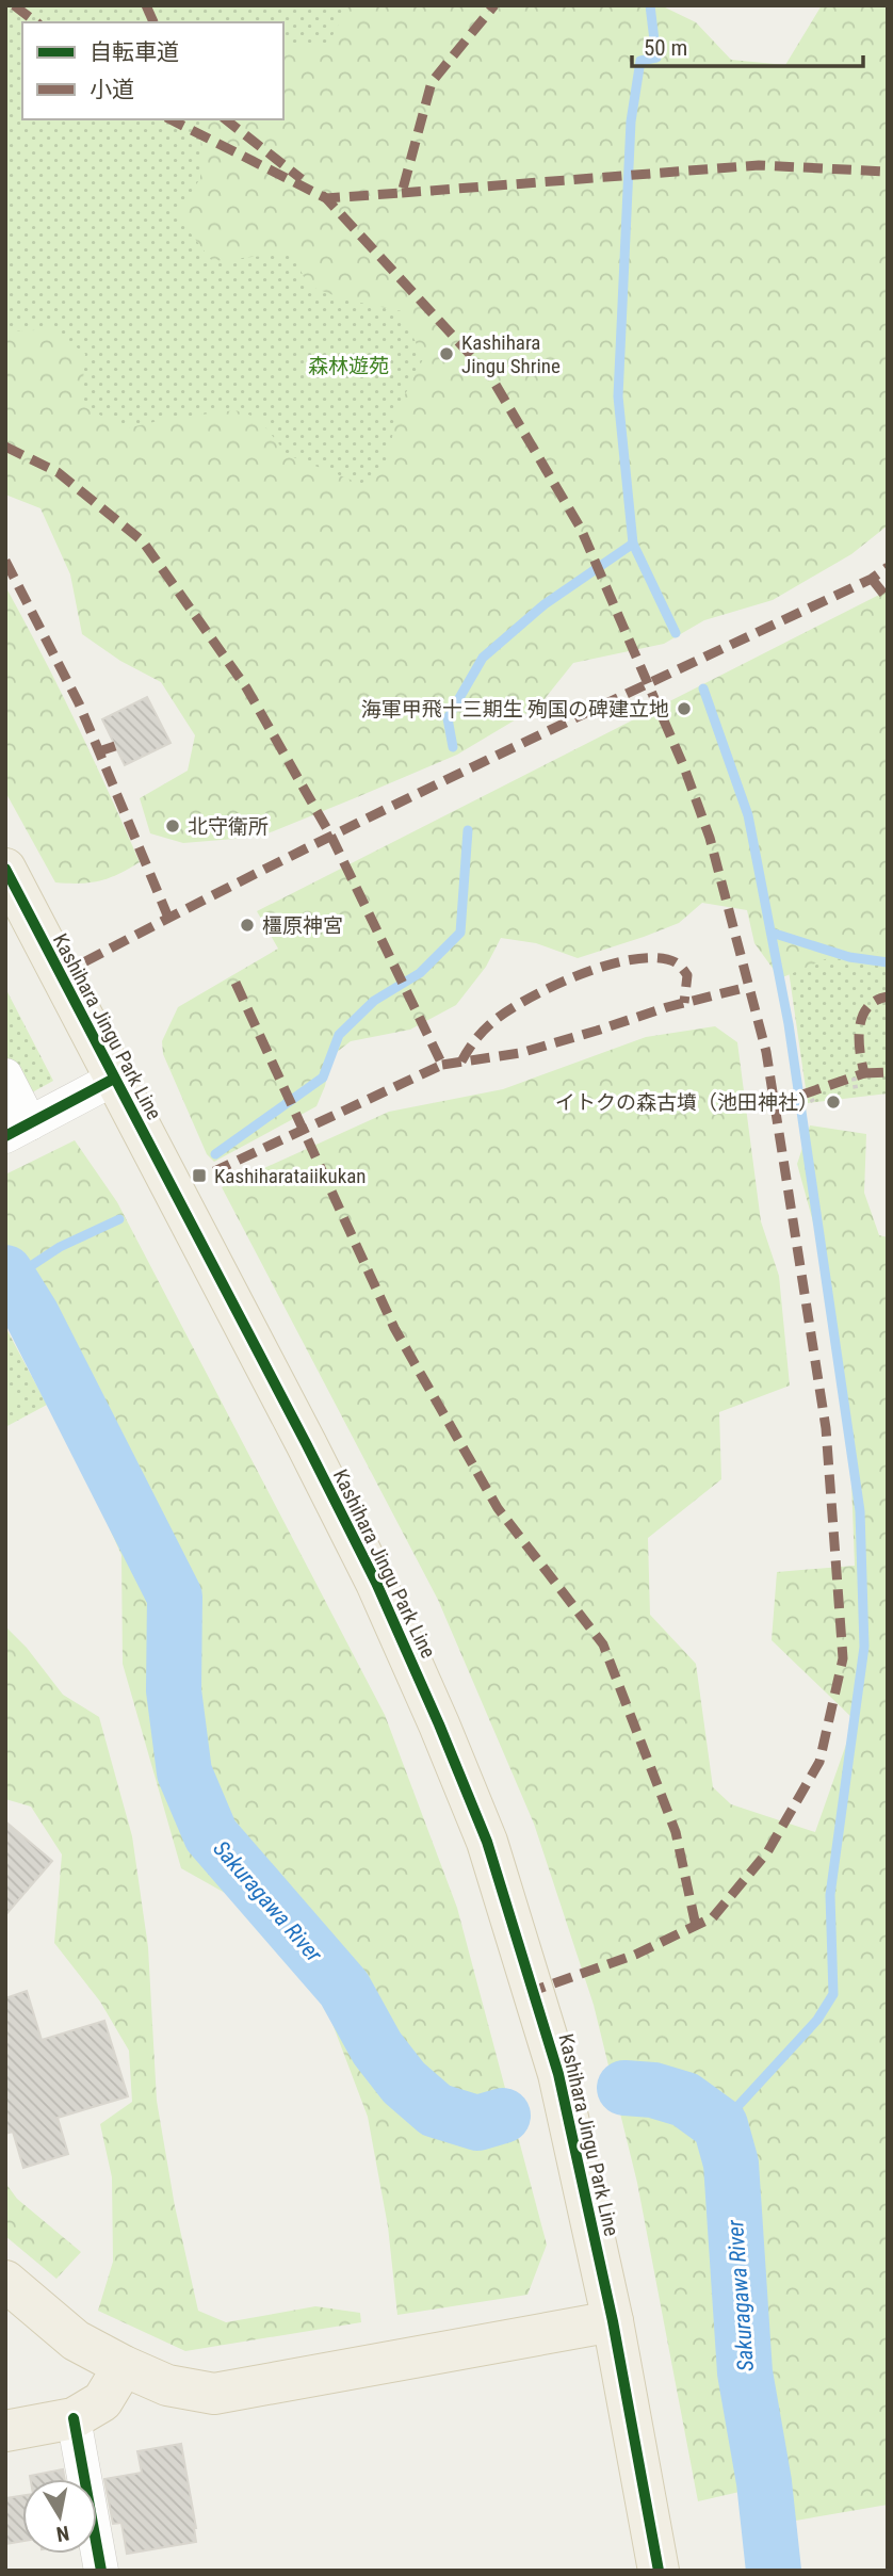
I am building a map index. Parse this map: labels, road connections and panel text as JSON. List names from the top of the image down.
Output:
{
  "streets": {
    "main road": ["Kashihara Jingu Park Line"]
  },
  "water": ["Sakuragawa River"],
  "parks": ["森林遊苑"],
  "places": {
    "other": [
      "Kashihara Jingu Shrine",
      "海軍甲飛十三期生 殉国の碑建立地",
      "北守衛所",
      "橿原神宮",
      "イトクの森古墳（池田神社）"
    ],
    "transit": ["Kashiharataiikukan"]
  },
  "legend": ["自転車道", "小道"],
  "scale_bar": "50 m",
  "north": "bottom"
}
